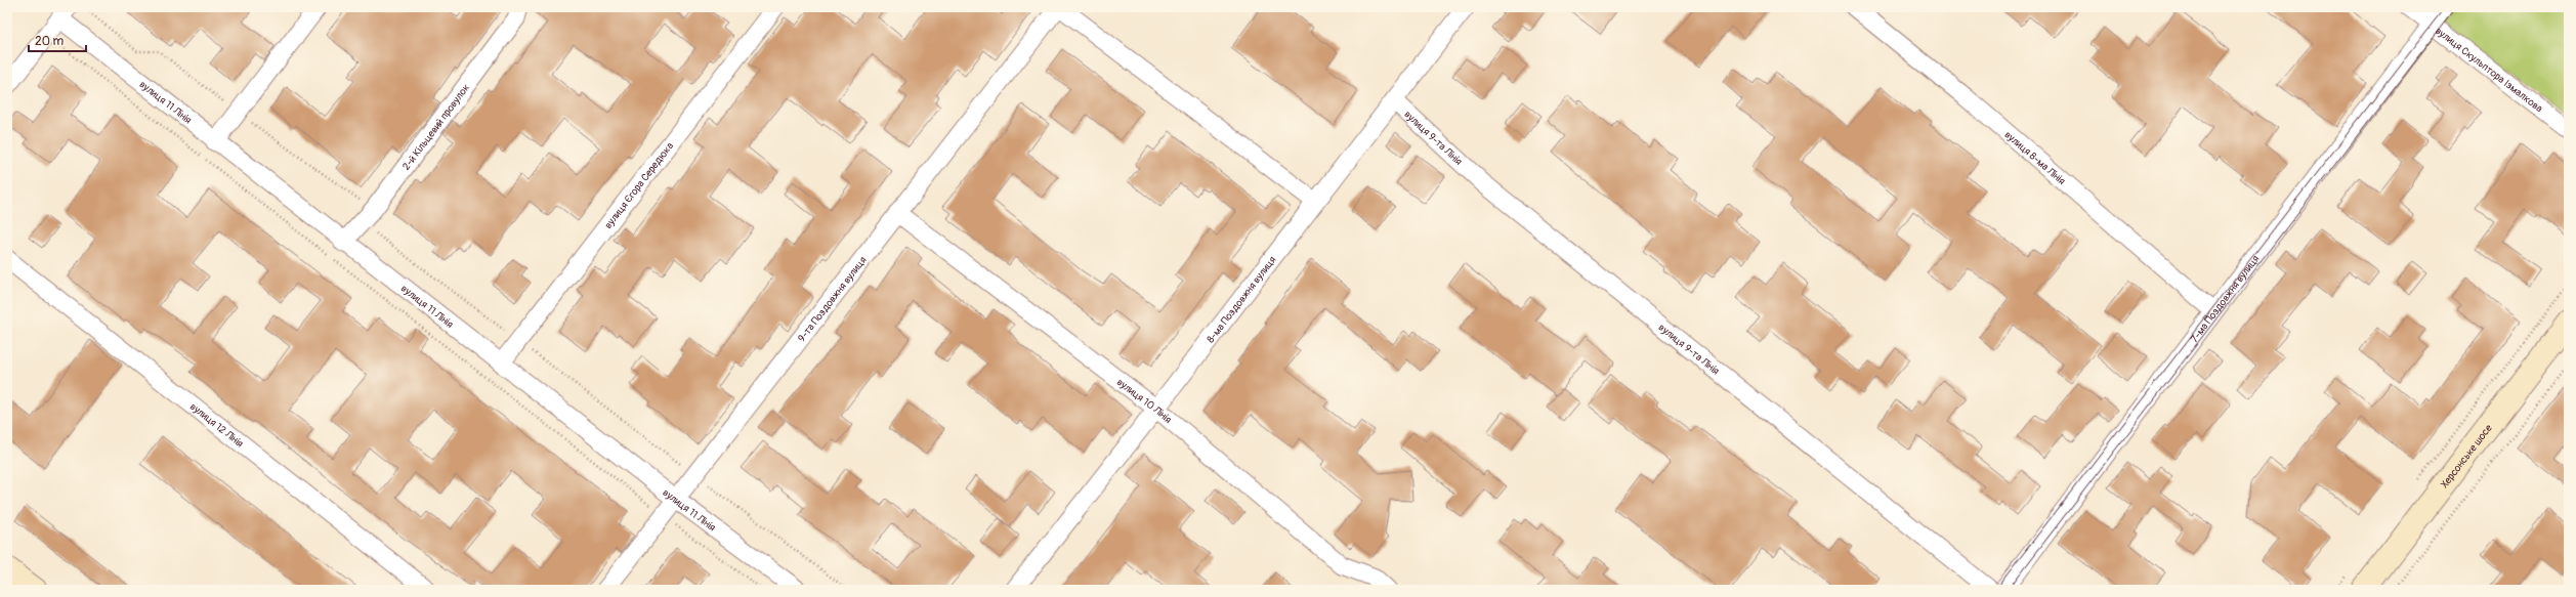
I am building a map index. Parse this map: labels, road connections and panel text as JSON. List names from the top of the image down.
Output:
{
  "streets": {
    "main road": ["Херсонське шосе"],
    "street": [
      "вулиця Скульптора Ізмалкова",
      "вулиця 11 Лінія",
      "2-й Кільцевий провулок",
      "вулиця 9-та Лінія",
      "вулиця 8-ма Лінія",
      "вулиця Єгора Середюка",
      "9-та Поздовжня вулиця",
      "7-ма Поздовжня вулиця",
      "8-ма Поздовжня вулиця",
      "вулиця 10 Лінія",
      "вулиця 12 Лінія"
    ]
  },
  "crossings": [
    ["вулиця Скульптора Ізмалкова", "7-ма Поздовжня вулиця"],
    ["вулиця 11 Лінія", "2-й Кільцевий провулок"],
    ["вулиця 11 Лінія", "вулиця Єгора Середюка"],
    ["вулиця 11 Лінія", "9-та Поздовжня вулиця"],
    ["вулиця 9-та Лінія", "8-ма Поздовжня вулиця"],
    ["вулиця 8-ма Лінія", "7-ма Поздовжня вулиця"],
    ["9-та Поздовжня вулиця", "вулиця 10 Лінія"],
    ["8-ма Поздовжня вулиця", "вулиця 10 Лінія"]
  ],
  "scale_bar": "20 m"
}
